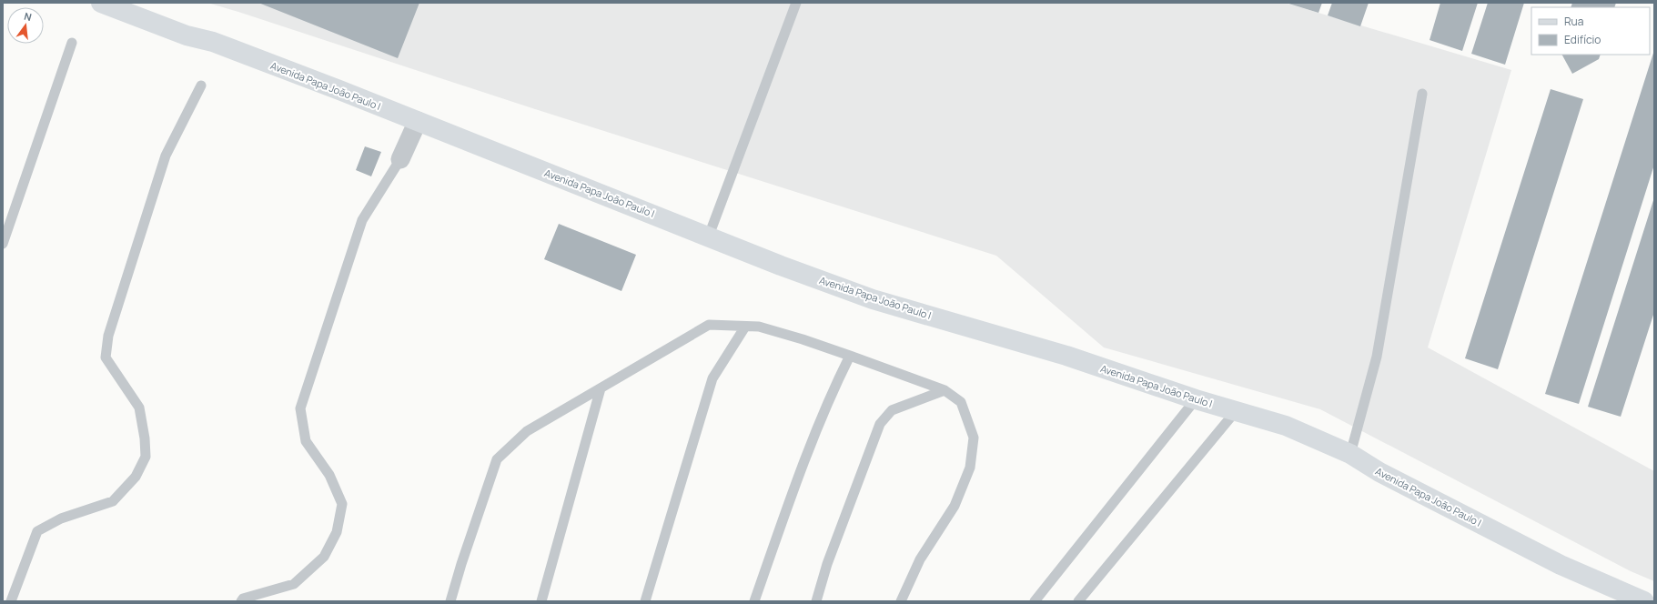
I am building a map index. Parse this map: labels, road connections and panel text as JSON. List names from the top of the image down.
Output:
{
  "streets": {
    "main road": ["Avenida Papa João Paulo I"]
  },
  "legend": ["Rua", "Edifício"],
  "north": "top"
}
